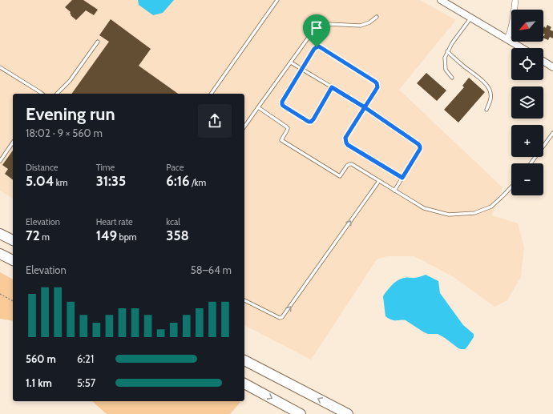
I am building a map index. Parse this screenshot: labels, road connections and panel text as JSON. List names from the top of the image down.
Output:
{
  "north": "bottom left",
  "page": {
    "map_buttons": ["+", "−"],
    "heading": ["Evening run", "18:02 · 9 × 560 m"],
    "stats": [
      ["Distance", "5.04 km"],
      ["Time", "31:35"],
      ["Pace", "6:16 /km"],
      ["Elevation", "72 m"],
      ["Heart rate", "149 bpm"],
      ["kcal", "358"]
    ],
    "chart": ["Elevation", "58–64 m"],
    "list": [
      {
        "name": "560 m",
        "note": "6:21"
      },
      {
        "name": "1.1 km",
        "note": "5:57"
      }
    ]
  }
}
